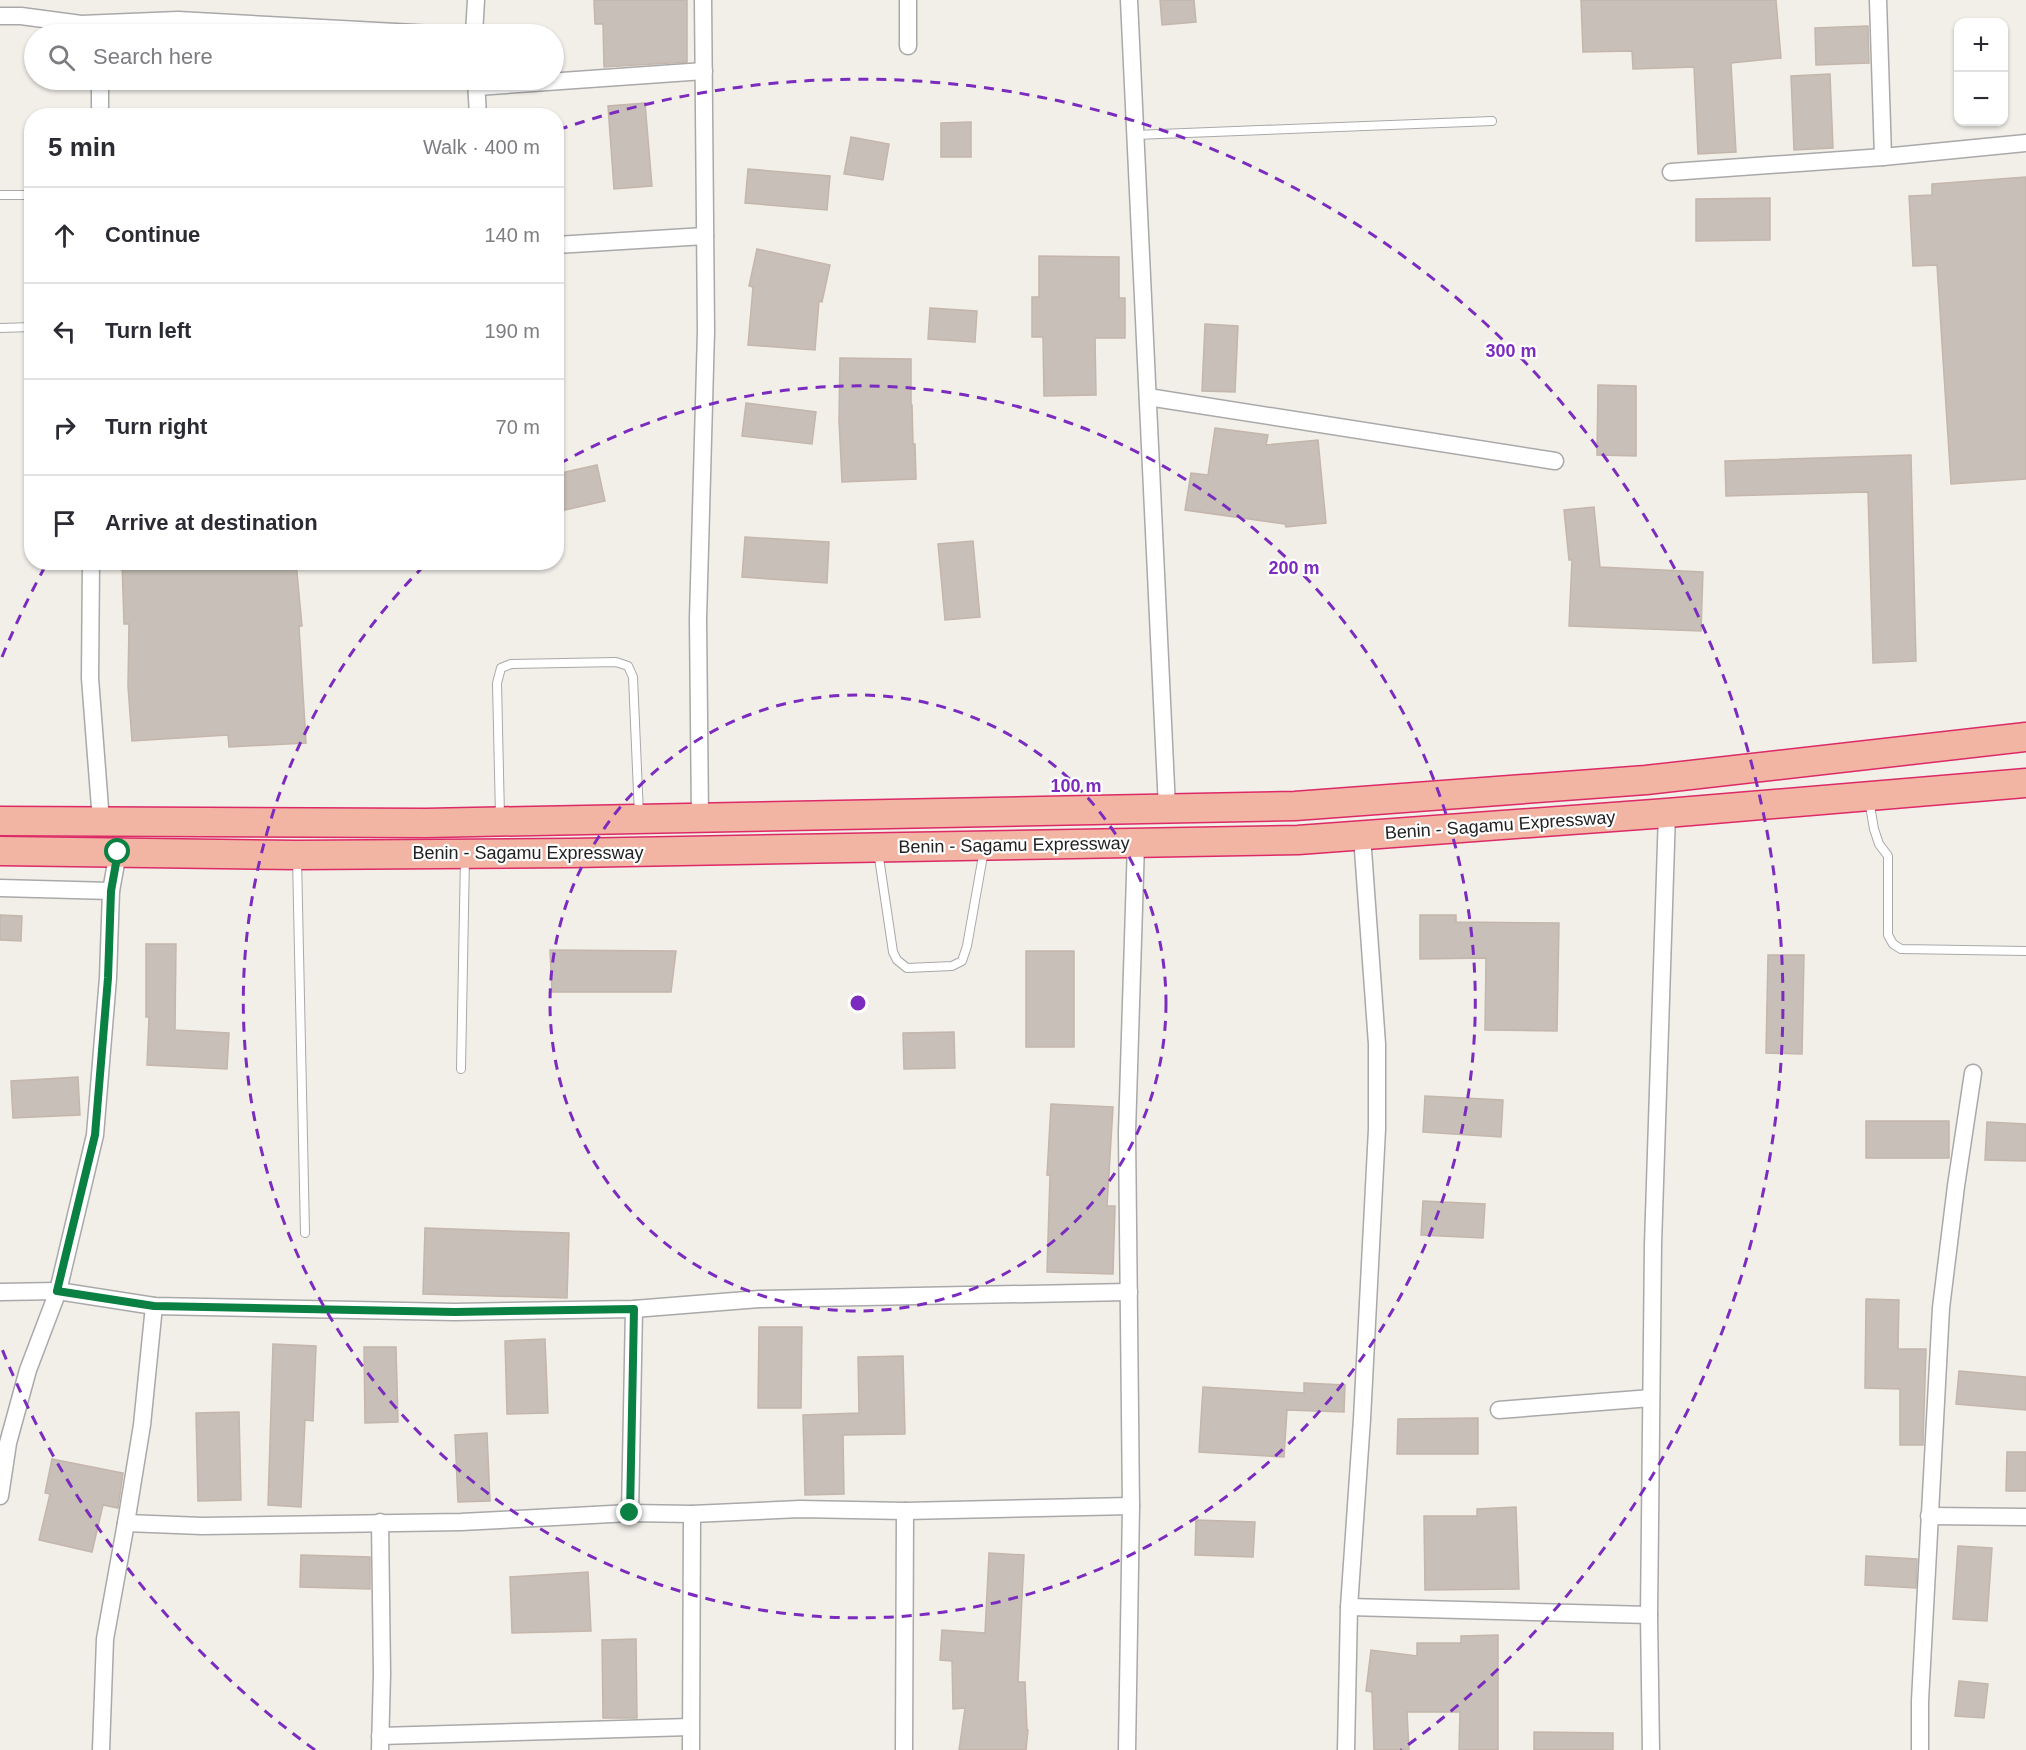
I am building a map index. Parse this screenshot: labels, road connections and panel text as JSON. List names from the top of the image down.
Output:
{
  "streets": {
    "highway": ["Benin - Sagamu Expressway"]
  },
  "page": {
    "map_buttons": ["+", "−"],
    "search": "Search here",
    "heading": ["5 min", "Walk · 400 m"],
    "list": [
      ["Continue", "140 m"],
      ["Turn left", "190 m"],
      ["Turn right", "70 m"],
      "Arrive at destination"
    ]
  },
  "rings": ["300 m", "200 m", "100 m"]
}
